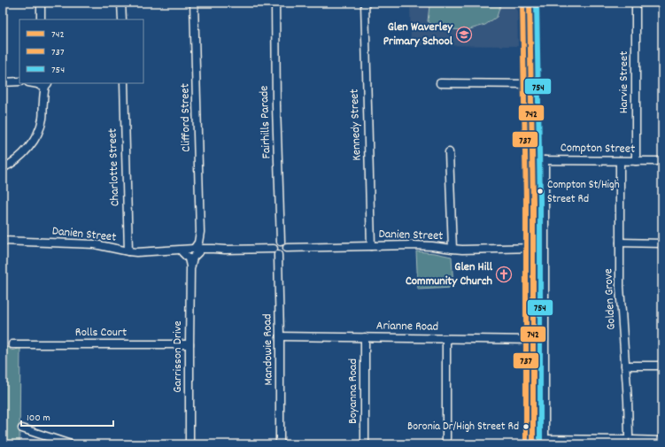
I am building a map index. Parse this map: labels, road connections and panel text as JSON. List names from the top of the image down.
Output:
{
  "streets": {
    "street": [
      "Harvie Street",
      "Clifford Street",
      "Fairhills Parade",
      "Kennedy Street",
      "Compton Street",
      "Charlotte Street",
      "Danien Street",
      "Golden Grove",
      "Arianne Road",
      "Rolls Court",
      "Mandowie Road",
      "Garrisson Drive",
      "Boyanna Road"
    ]
  },
  "crossings": [
    ["Harvie Street", "Compton Street"],
    ["Clifford Street", "Danien Street"],
    ["Clifford Street", "Garrisson Drive"],
    ["Fairhills Parade", "Danien Street"],
    ["Fairhills Parade", "Mandowie Road"],
    ["Kennedy Street", "Danien Street"],
    ["Compton Street", "Golden Grove"],
    ["Charlotte Street", "Danien Street"],
    ["Danien Street", "Mandowie Road"],
    ["Danien Street", "Garrisson Drive"],
    ["Arianne Road", "Mandowie Road"],
    ["Arianne Road", "Boyanna Road"],
    ["Rolls Court", "Garrisson Drive"]
  ],
  "places": {
    "school or university": ["Glen Waverley Primary School"],
    "other": ["Compton St/High Street Rd", "Boronia Dr/High Street Rd"],
    "church": ["Glen Hill Community Church"]
  },
  "lines": ["transit line 742", "transit line 737", "transit line 754"],
  "legend": ["742", "737", "754"],
  "scale_bar": "100 m"
}
